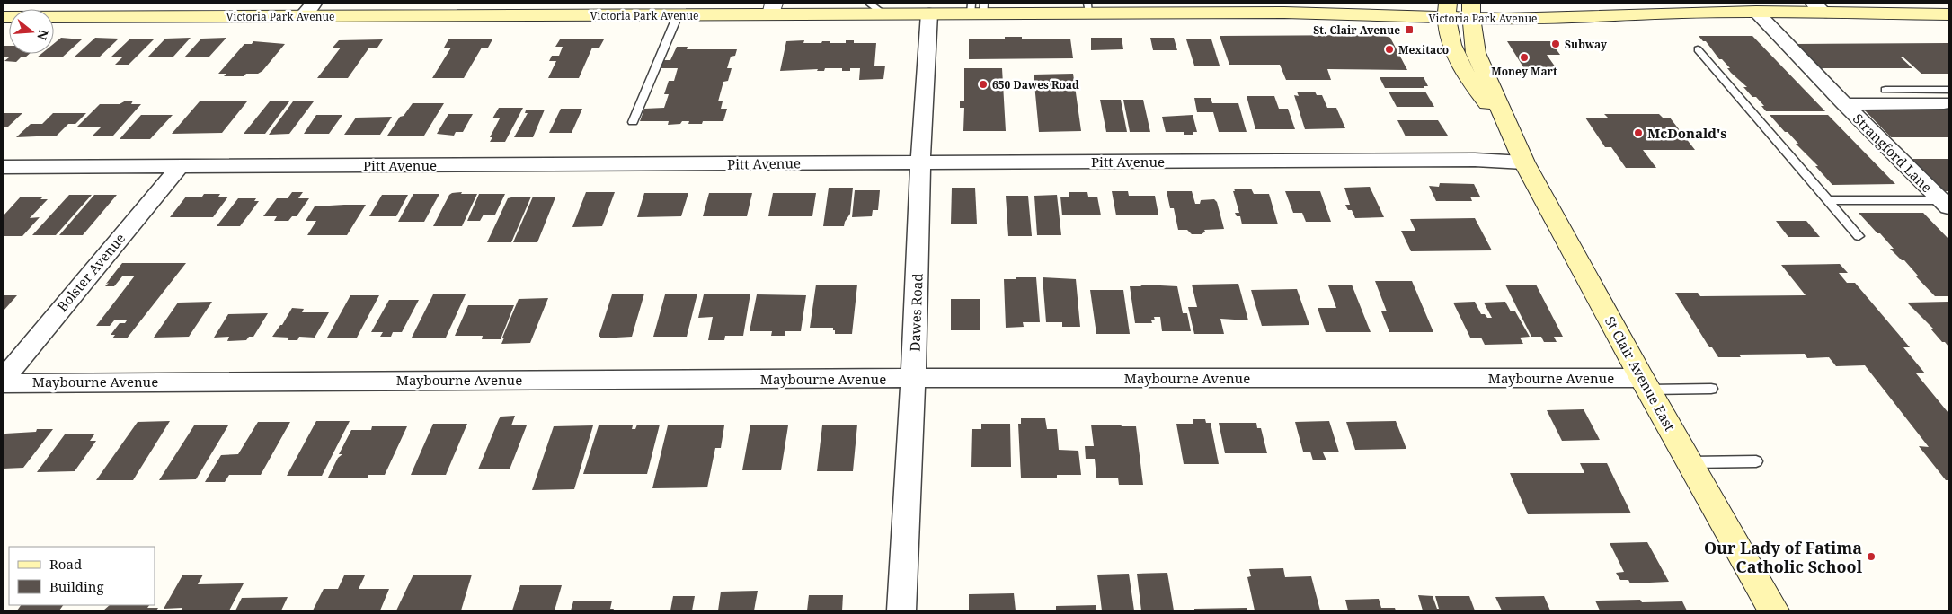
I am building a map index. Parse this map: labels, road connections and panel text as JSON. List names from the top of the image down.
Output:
{
  "streets": {
    "main road": ["Victoria Park Avenue", "St Clair Avenue East"],
    "street": [
      "Strangford Lane",
      "Pitt Avenue",
      "Bolster Avenue",
      "Dawes Road",
      "Maybourne Avenue"
    ]
  },
  "crossings": [
    ["Victoria Park Avenue", "Strangford Lane"],
    ["Victoria Park Avenue", "Dawes Road"],
    ["Victoria Park Avenue", "St Clair Avenue East"],
    ["Pitt Avenue", "Bolster Avenue"],
    ["Pitt Avenue", "Dawes Road"],
    ["Pitt Avenue", "St Clair Avenue East"],
    ["Dawes Road", "Maybourne Avenue"],
    ["St Clair Avenue East", "Maybourne Avenue"]
  ],
  "places": {
    "transit": ["St. Clair Avenue"],
    "other": [
      "Subway",
      "Mexitaco",
      "Money Mart",
      "650 Dawes Road",
      "McDonald's",
      "Our Lady of Fatima Catholic School"
    ]
  },
  "legend": ["Road", "Building"],
  "north": "right"
}
